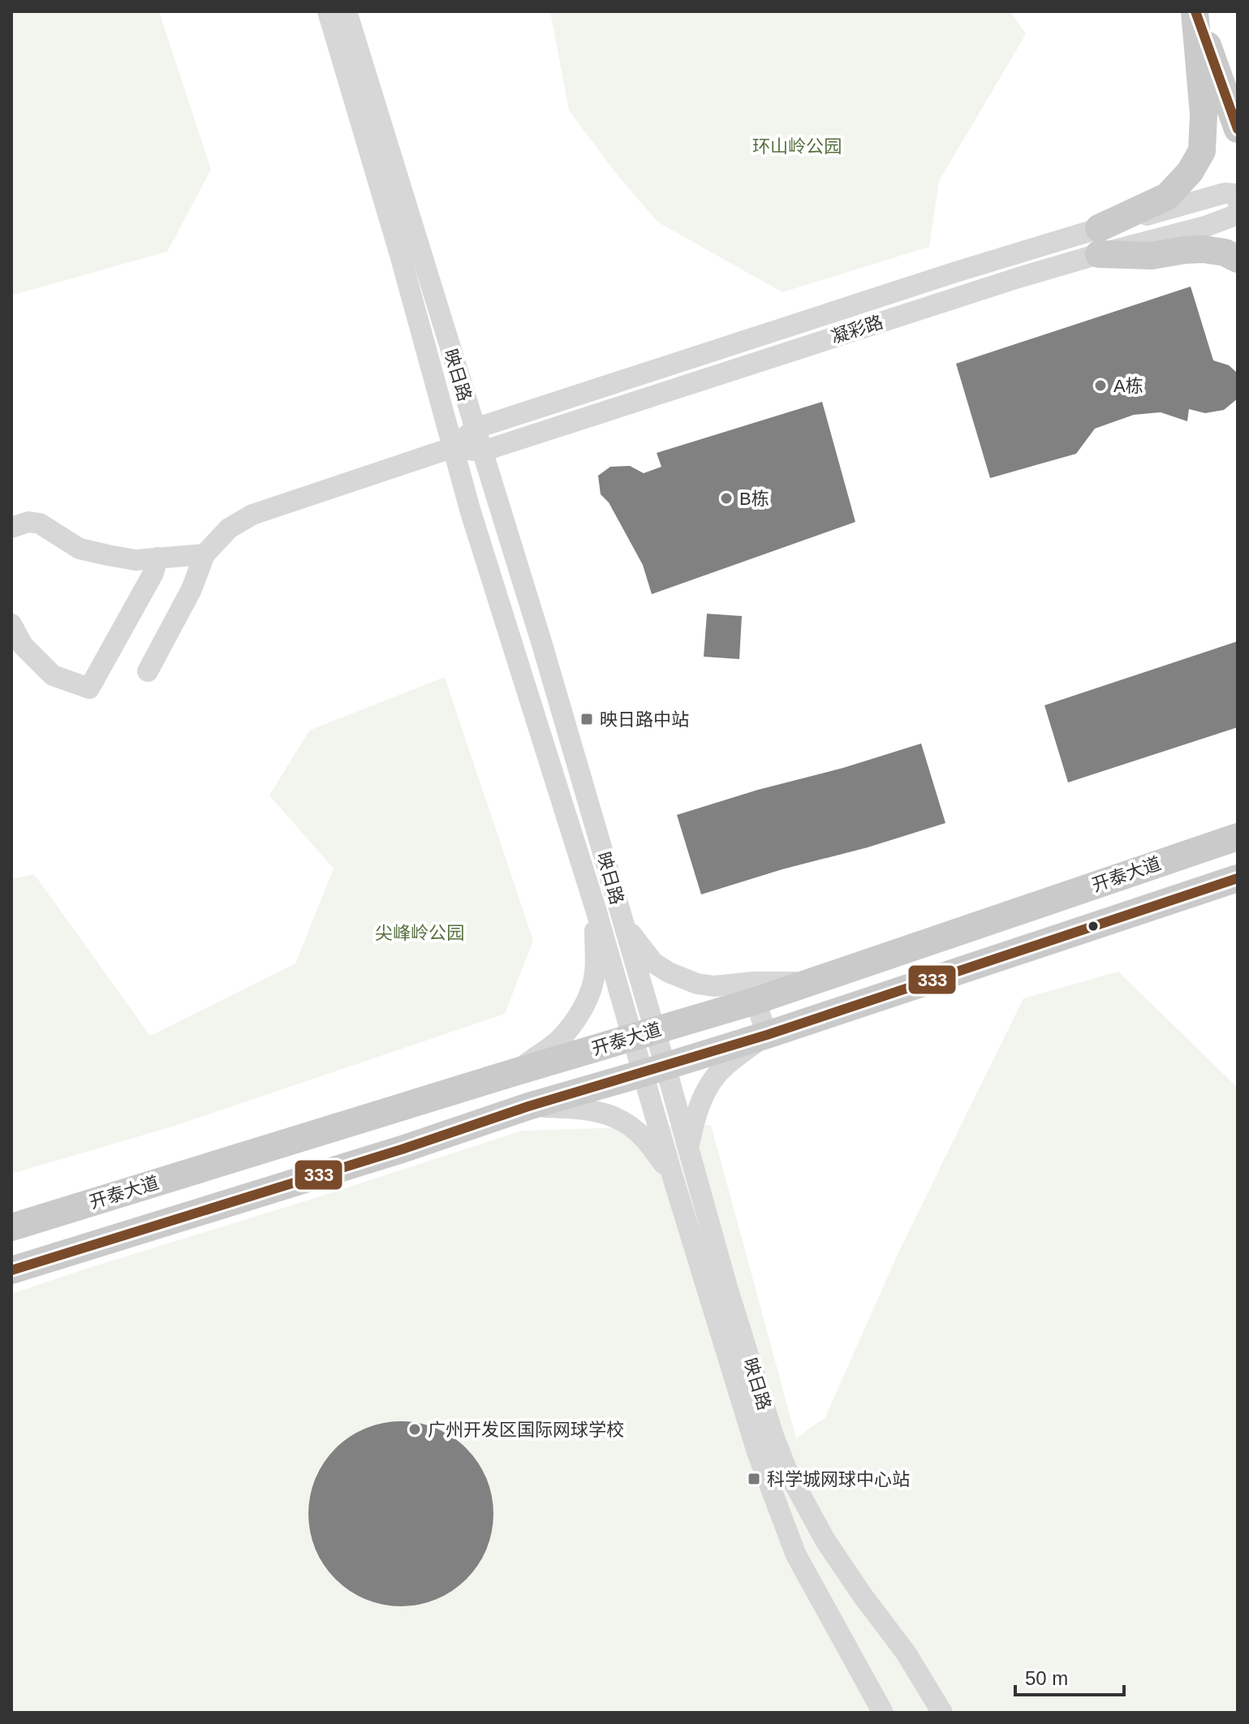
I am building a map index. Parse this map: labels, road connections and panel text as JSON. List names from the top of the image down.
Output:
{
  "streets": {
    "main road": ["开泰大道"],
    "street": ["凝彩路", "映日路"]
  },
  "crossings": [
    ["凝彩路", "映日路"],
    ["映日路", "开泰大道"]
  ],
  "parks": ["环山岭公园", "尖峰岭公园"],
  "places": {
    "other": ["A栋", "B栋", "广州开发区国际网球学校"],
    "transit": ["映日路中站", "科学城网球中心站"]
  },
  "lines": ["transit line 333"],
  "scale_bar": "50 m"
}
